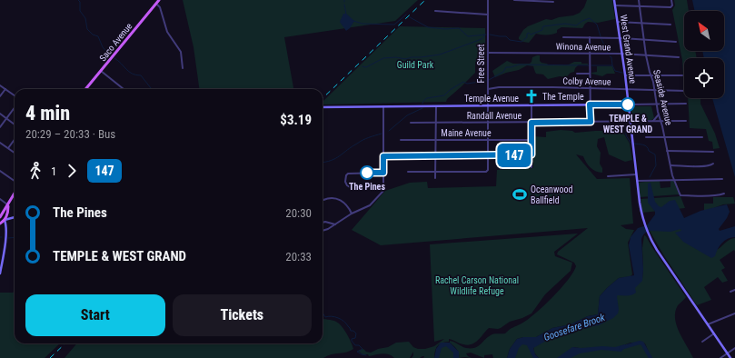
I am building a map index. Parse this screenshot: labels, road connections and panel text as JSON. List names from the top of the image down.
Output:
{
  "streets": {
    "main road": ["Saco Avenue"],
    "street": [
      "Winona Avenue",
      "West Grand Avenue",
      "Free Street",
      "Colby Avenue",
      "Seaside Avenue",
      "Temple Avenue",
      "Randall Avenue",
      "Maine Avenue"
    ]
  },
  "crossings": [
    ["Winona Avenue", "West Grand Avenue"],
    ["Winona Avenue", "Free Street"],
    ["Winona Avenue", "Seaside Avenue"],
    ["West Grand Avenue", "Colby Avenue"],
    ["West Grand Avenue", "Temple Avenue"],
    ["West Grand Avenue", "Randall Avenue"],
    ["Free Street", "Colby Avenue"],
    ["Free Street", "Temple Avenue"],
    ["Free Street", "Randall Avenue"],
    ["Free Street", "Maine Avenue"],
    ["Colby Avenue", "Seaside Avenue"],
    ["Seaside Avenue", "Temple Avenue"],
    ["Seaside Avenue", "Randall Avenue"]
  ],
  "water": ["Goosefare Brook"],
  "parks": ["Guild Park", "Rachel Carson National Wildlife Refuge"],
  "places": {
    "church": ["The Temple"],
    "other": ["TEMPLE & WEST GRAND", "The Pines"],
    "sports": ["Oceanwood Ballfield"]
  },
  "lines": ["bus line 147"],
  "north": "top left",
  "page": {
    "on_map": "147",
    "heading": ["4 min", "20:29 – 20:33 · Bus", "$3.19"],
    "legs": ["1", "147"],
    "list": [
      {
        "name": "The Pines",
        "value": "20:30"
      },
      {
        "name": "TEMPLE & WEST GRAND",
        "value": "20:33"
      }
    ],
    "buttons": ["Start", "Tickets"]
  }
}
